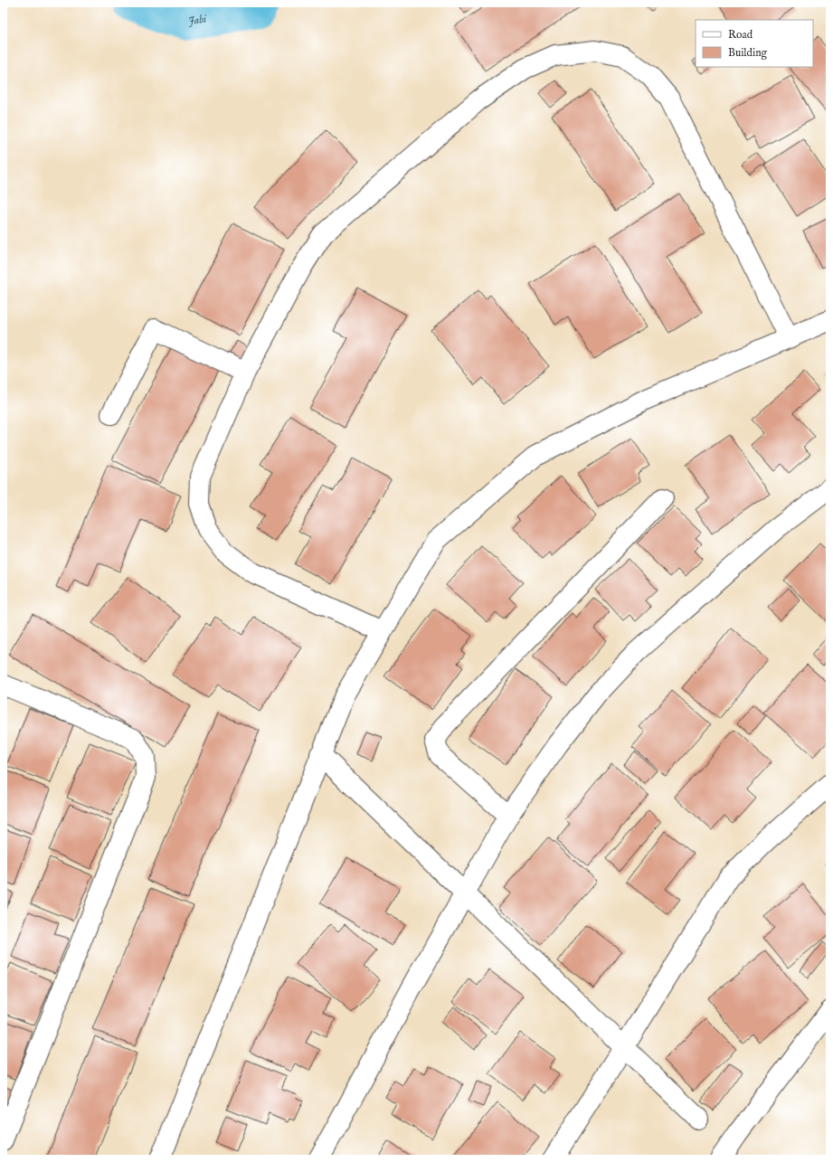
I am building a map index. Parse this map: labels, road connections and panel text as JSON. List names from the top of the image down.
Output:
{
  "water": ["Jabi"],
  "legend": ["Road", "Building"]
}
